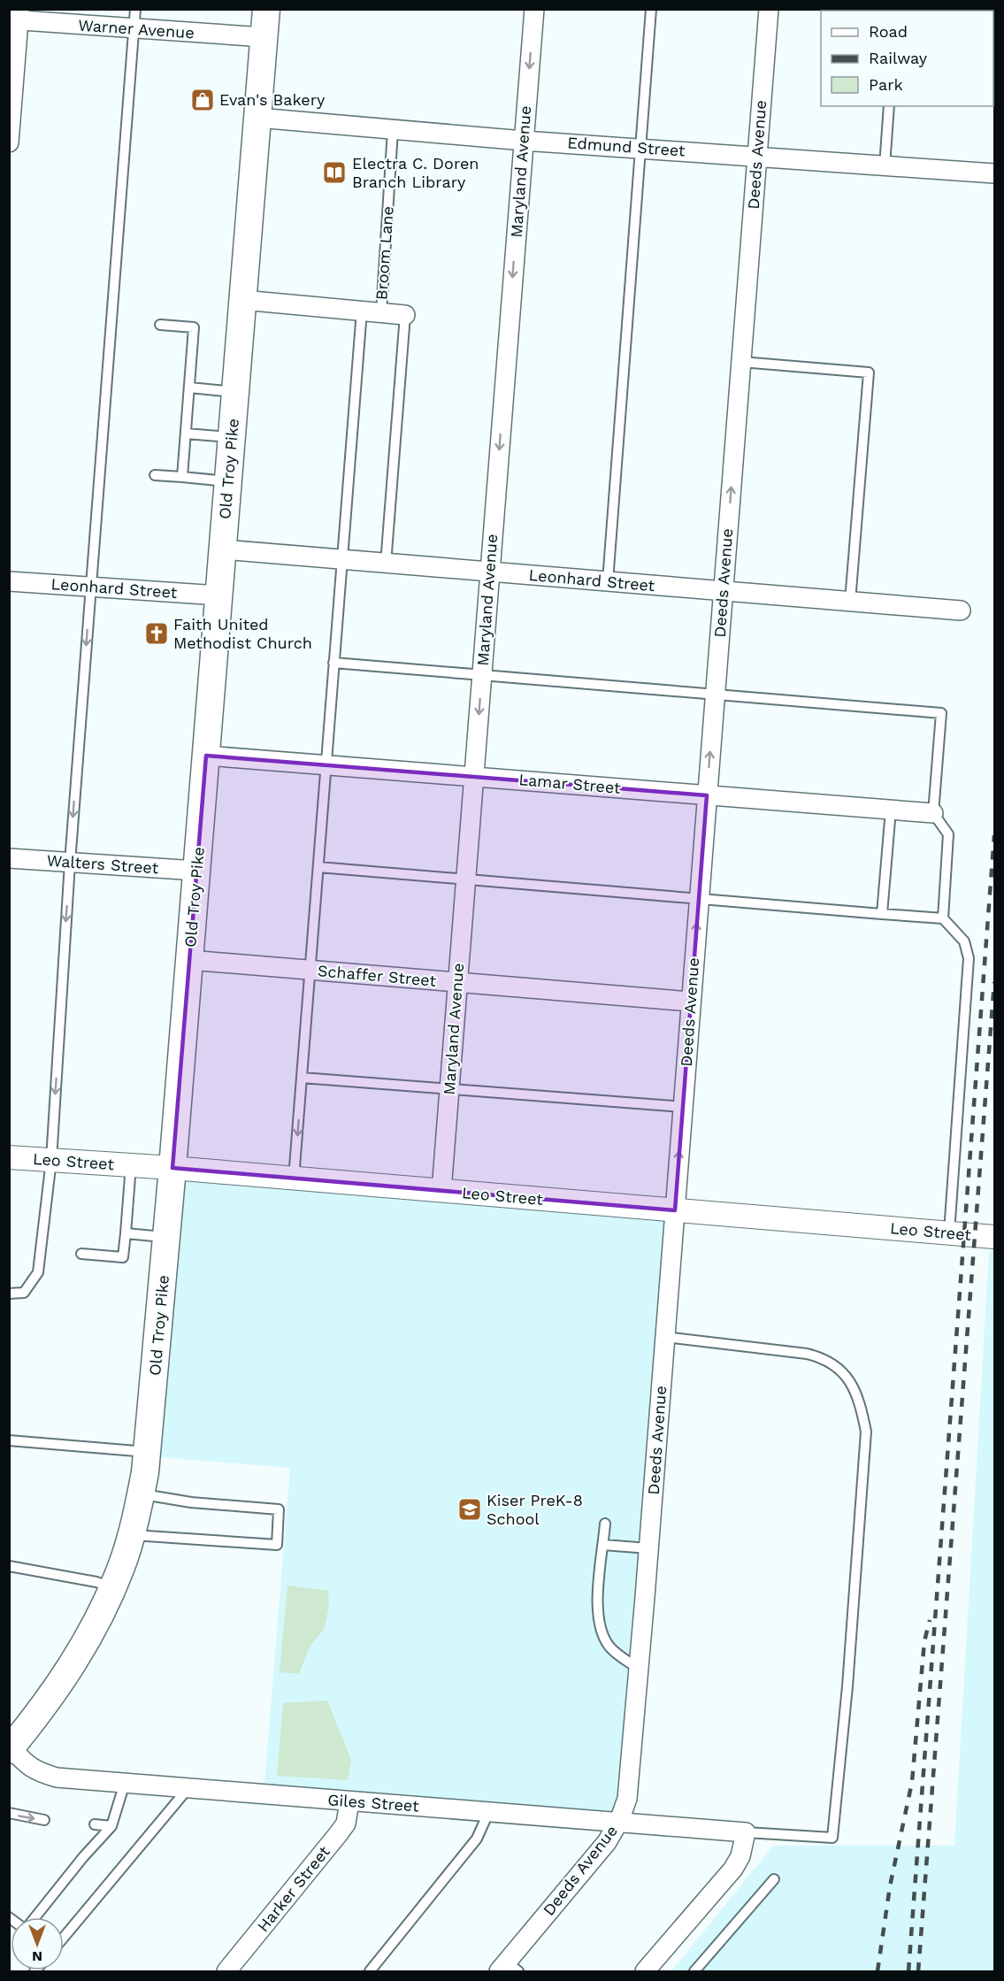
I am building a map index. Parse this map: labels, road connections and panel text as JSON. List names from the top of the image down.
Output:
{
  "streets": {
    "main road": ["Old Troy Pike"],
    "street": [
      "Warner Avenue",
      "Edmund Street",
      "Deeds Avenue",
      "Maryland Avenue",
      "Broom Lane",
      "Leonhard Street",
      "Lamar Street",
      "Walters Street",
      "Schaffer Street",
      "Leo Street",
      "Giles Street",
      "Harker Street"
    ]
  },
  "crossings": [
    ["Warner Avenue", "Old Troy Pike"],
    ["Edmund Street", "Deeds Avenue"],
    ["Edmund Street", "Maryland Avenue"],
    ["Edmund Street", "Broom Lane"],
    ["Edmund Street", "Old Troy Pike"],
    ["Deeds Avenue", "Leonhard Street"],
    ["Deeds Avenue", "Lamar Street"],
    ["Deeds Avenue", "Schaffer Street"],
    ["Deeds Avenue", "Leo Street"],
    ["Deeds Avenue", "Giles Street"],
    ["Maryland Avenue", "Leonhard Street"],
    ["Maryland Avenue", "Lamar Street"],
    ["Maryland Avenue", "Schaffer Street"],
    ["Maryland Avenue", "Leo Street"],
    ["Broom Lane", "Old Troy Pike"],
    ["Old Troy Pike", "Leonhard Street"],
    ["Old Troy Pike", "Lamar Street"],
    ["Old Troy Pike", "Walters Street"],
    ["Old Troy Pike", "Schaffer Street"],
    ["Old Troy Pike", "Leo Street"],
    ["Old Troy Pike", "Giles Street"],
    ["Giles Street", "Harker Street"]
  ],
  "one_way": ["Maryland Avenue"],
  "places": {
    "shop": ["Evan's Bakery"],
    "library": ["Electra C. Doren Branch Library"],
    "church": ["Faith United Methodist Church"],
    "school or university": ["Kiser PreK-8 School"]
  },
  "legend": ["Road", "Railway", "Park"],
  "north": "bottom"
}
